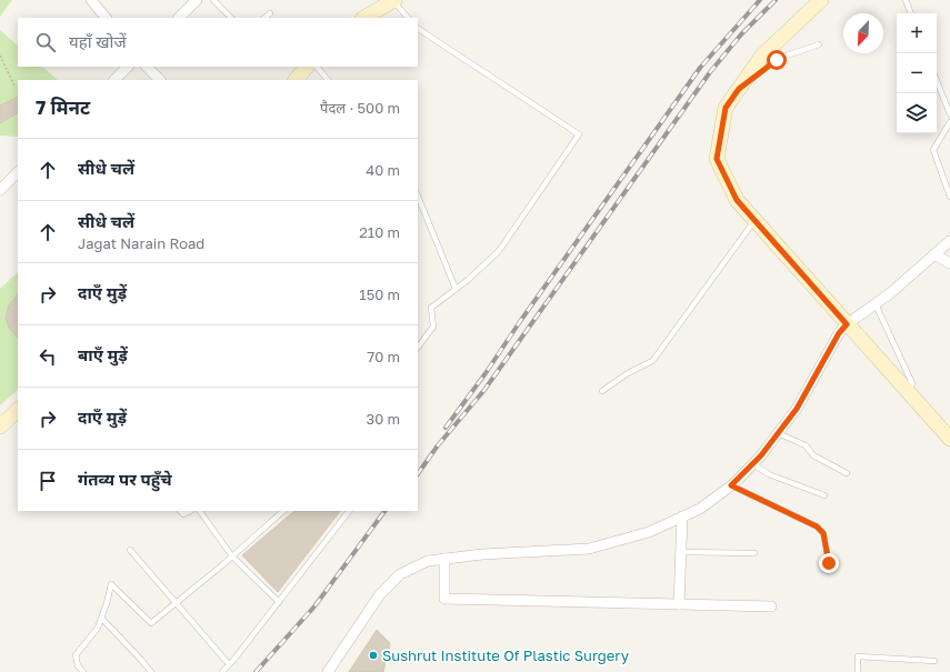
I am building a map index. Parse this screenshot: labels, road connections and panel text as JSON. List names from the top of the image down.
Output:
{
  "places": ["Sushrut Institute Of Plastic Surgery"],
  "north": "bottom left",
  "page": {
    "map_buttons": ["+", "−"],
    "search": "यहाँ खोजें",
    "heading": ["7 मिनट", "पैदल · 500 m"],
    "list": [
      ["सीधे चलें", "40 m"],
      ["सीधे चलें", "Jagat Narain Road", "210 m"],
      ["दाएँ मुड़ें", "150 m"],
      ["बाएँ मुड़ें", "70 m"],
      ["दाएँ मुड़ें", "30 m"],
      "गंतव्य पर पहुँचे"
    ]
  }
}
